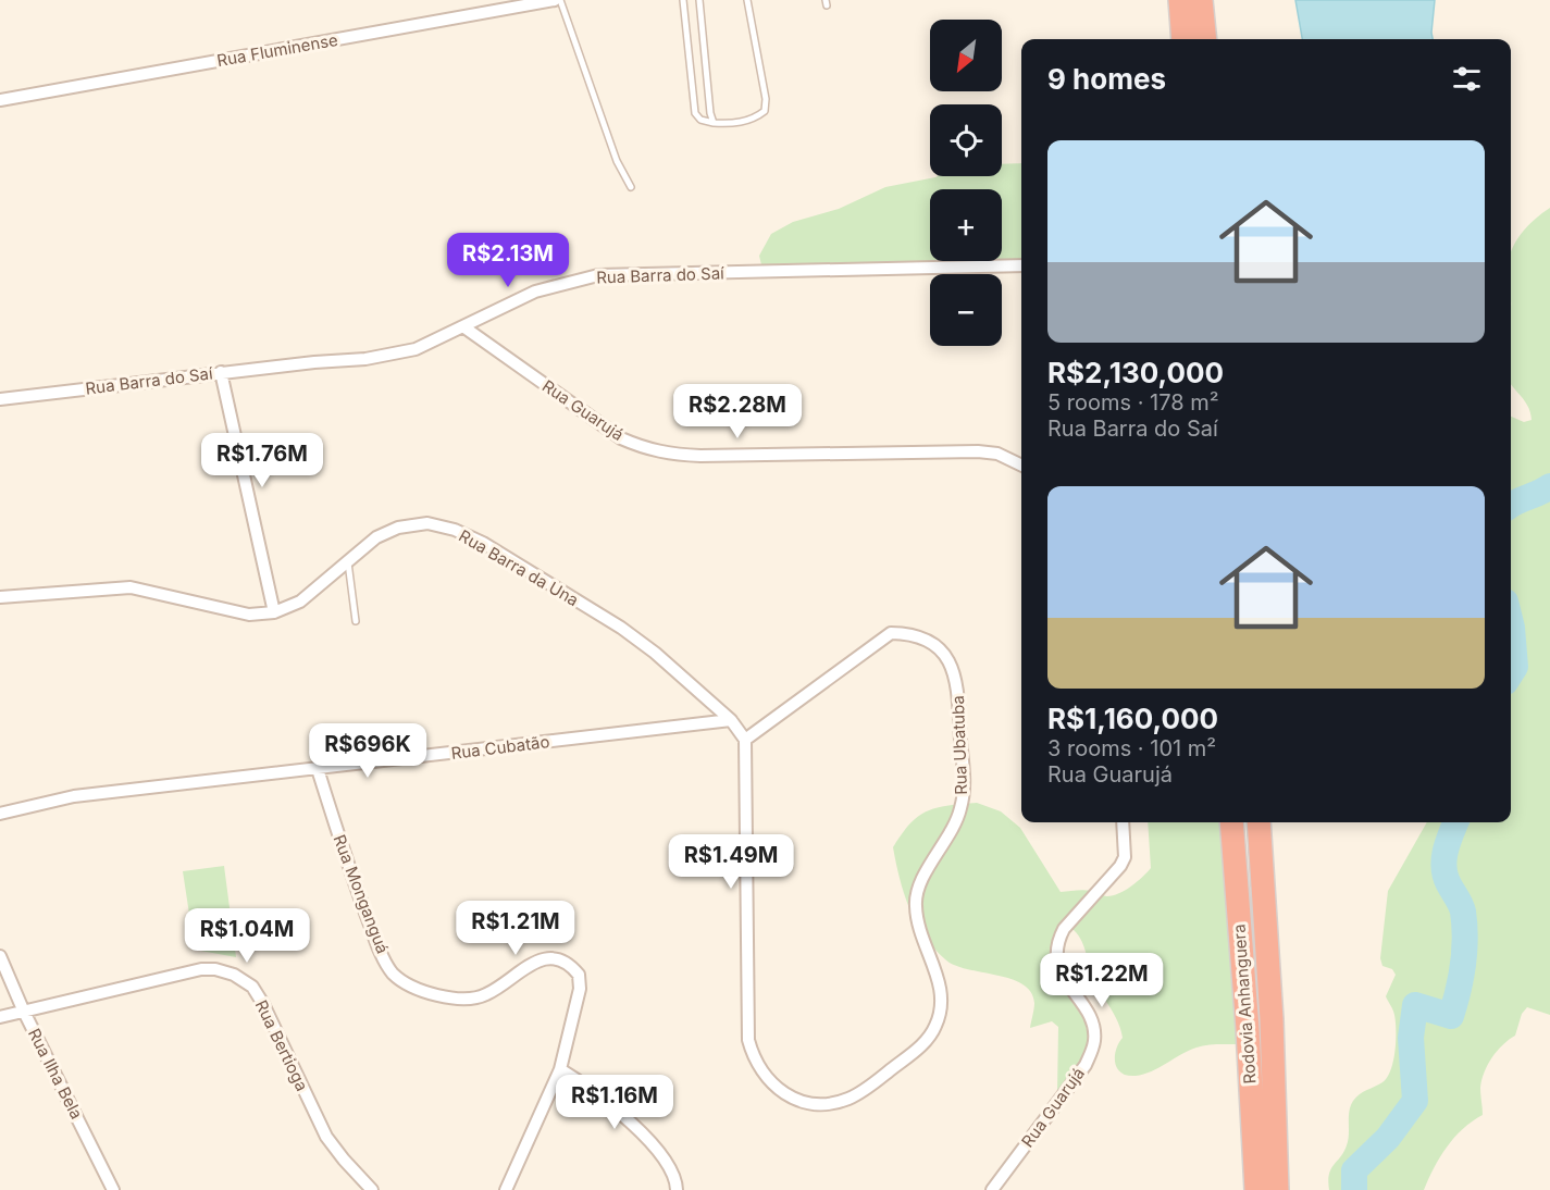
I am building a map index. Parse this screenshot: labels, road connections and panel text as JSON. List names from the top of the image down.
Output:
{
  "streets": {
    "highway": ["Rodovia Anhanguera"],
    "street": [
      "Rua Fluminense",
      "Rua Barra do Saí",
      "Rua Guarujá",
      "Rua Barra da Una",
      "Rua Ubatuba",
      "Rua Cubatão",
      "Rua Monganguá",
      "Rua Bertioga",
      "Rua Ilha Bela"
    ]
  },
  "crossings": [
    ["Rua Barra do Saí", "Rua Guarujá"],
    ["Rua Barra da Una", "Rua Ubatuba"],
    ["Rua Barra da Una", "Rua Cubatão"],
    ["Rua Cubatão", "Rua Monganguá"],
    ["Rua Bertioga", "Rua Ilha Bela"]
  ],
  "north": "bottom left",
  "page": {
    "map_buttons": ["+", "−"],
    "heading": "9 homes",
    "list": [
      {
        "name": "R$2,130,000",
        "note": "5 rooms · 178 m² · Rua Barra do Saí"
      },
      {
        "name": "R$1,160,000",
        "note": "3 rooms · 101 m² · Rua Guarujá"
      }
    ],
    "price": [
      "R$2.13M",
      "R$2.28M",
      "R$1.76M",
      "R$696K",
      "R$1.49M",
      "R$1.21M",
      "R$1.04M",
      "R$1.22M",
      "R$1.16M"
    ]
  }
}
